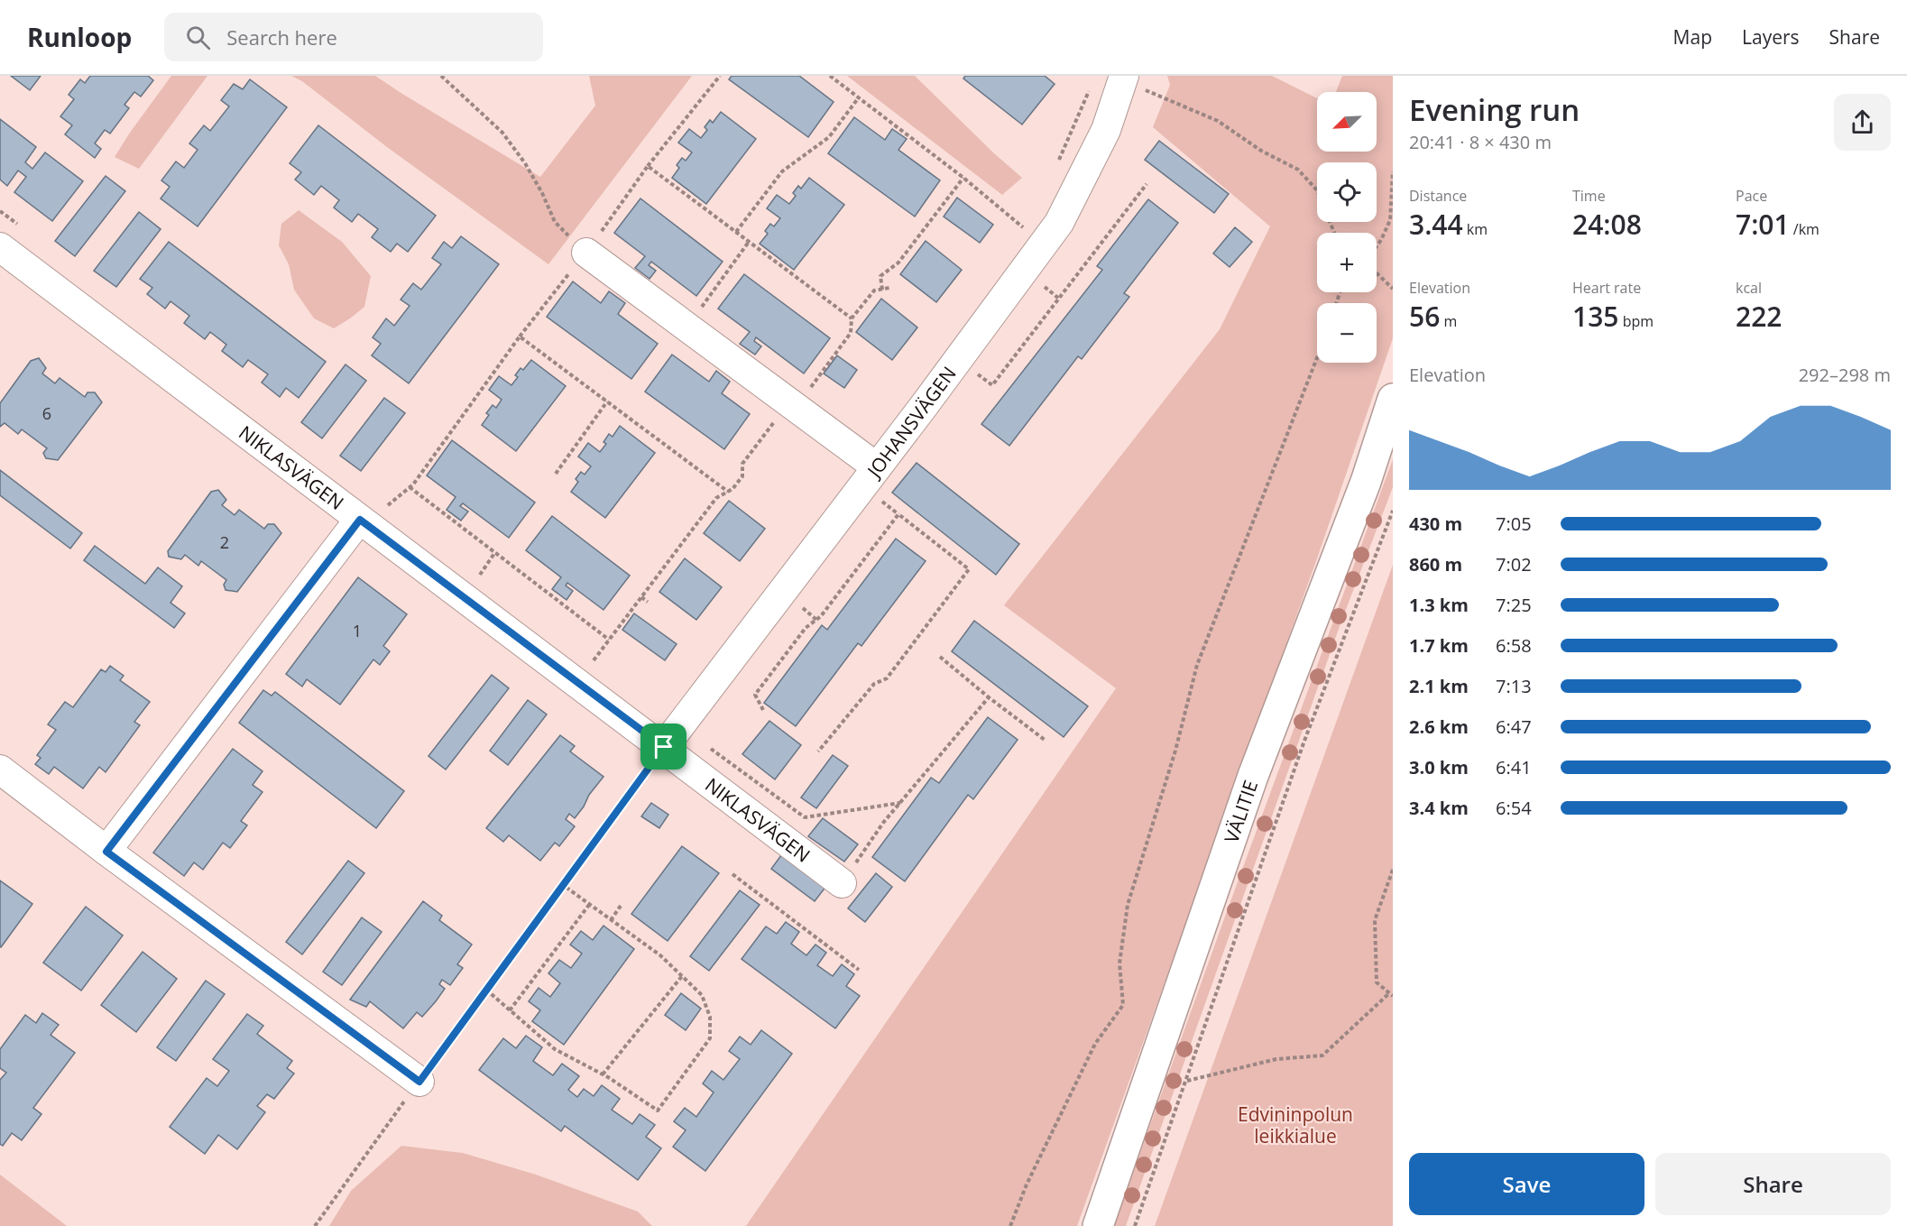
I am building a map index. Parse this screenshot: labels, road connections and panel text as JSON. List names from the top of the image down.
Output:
{
  "streets": {
    "main road": ["VÄLITIE"],
    "street": ["JOHANSVÄGEN", "NIKLASVÄGEN"]
  },
  "crossings": [
    ["JOHANSVÄGEN", "NIKLASVÄGEN"]
  ],
  "parks": ["Edvininpolun leikkialue"],
  "house_numbers": ["6", "2", "1"],
  "north": "bottom left",
  "page": {
    "header": "Runloop",
    "search": "Search here",
    "nav": ["Map", "Layers", "Share"],
    "heading": ["Evening run", "20:41 · 8 × 430 m"],
    "map_buttons": ["+", "−"],
    "stats": [
      ["Distance", "3.44 km"],
      ["Time", "24:08"],
      ["Pace", "7:01 /km"],
      ["Elevation", "56 m"],
      ["Heart rate", "135 bpm"],
      ["kcal", "222"]
    ],
    "chart": ["Elevation", "292–298 m"],
    "list": [
      {
        "name": "430 m",
        "note": "7:05"
      },
      {
        "name": "860 m",
        "note": "7:02"
      },
      {
        "name": "1.3 km",
        "note": "7:25"
      },
      {
        "name": "1.7 km",
        "note": "6:58"
      },
      {
        "name": "2.1 km",
        "note": "7:13"
      },
      {
        "name": "2.6 km",
        "note": "6:47"
      },
      {
        "name": "3.0 km",
        "note": "6:41"
      },
      {
        "name": "3.4 km",
        "note": "6:54"
      }
    ],
    "buttons": ["Save", "Share"]
  }
}
